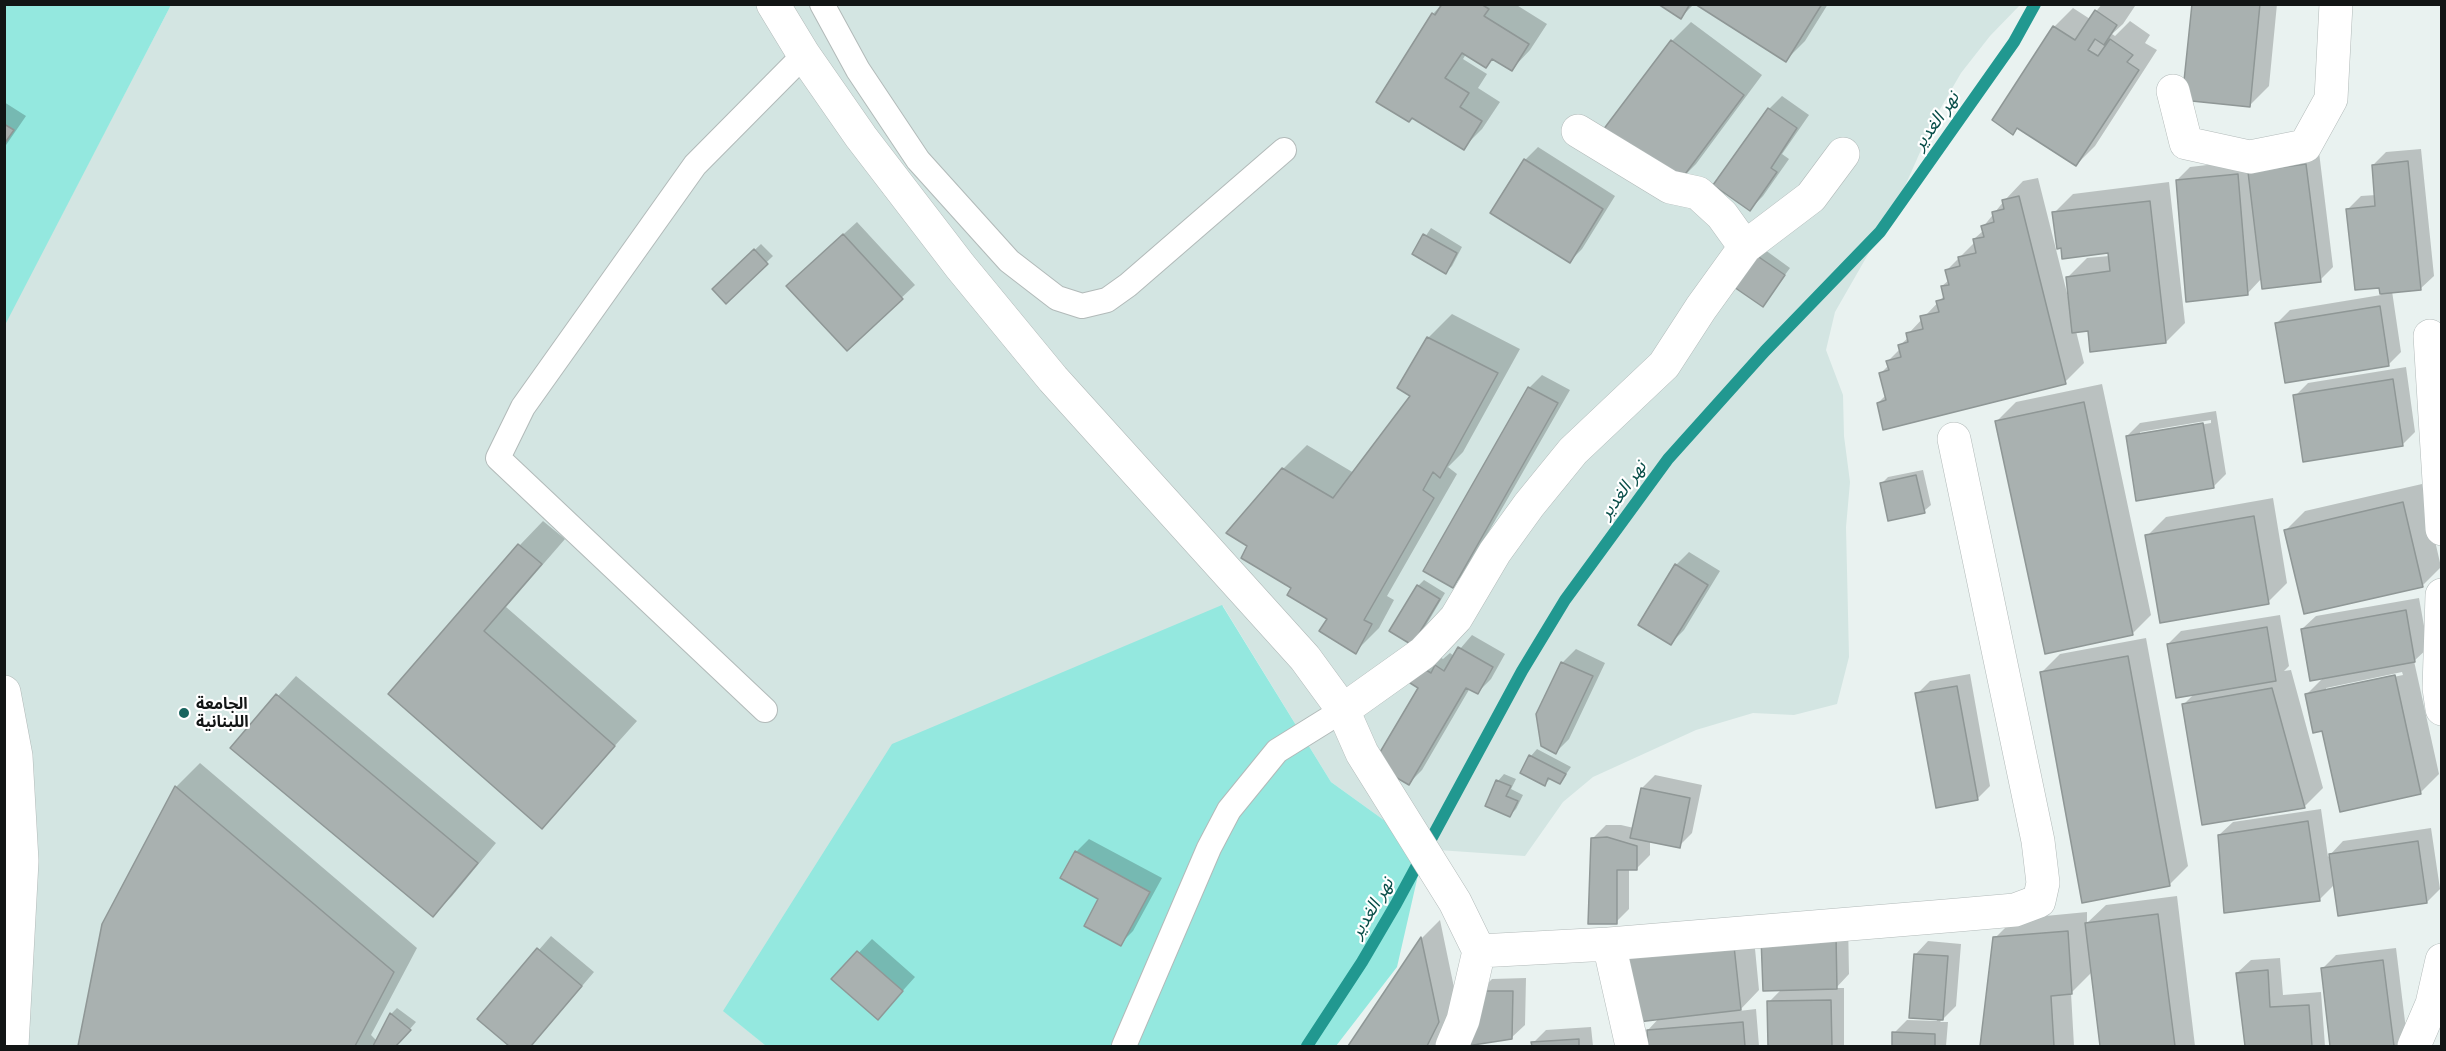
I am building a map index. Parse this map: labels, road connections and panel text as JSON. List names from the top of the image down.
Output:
{
  "water": ["نهر الغدير"],
  "places": ["الجامعة اللبنانية"]
}
